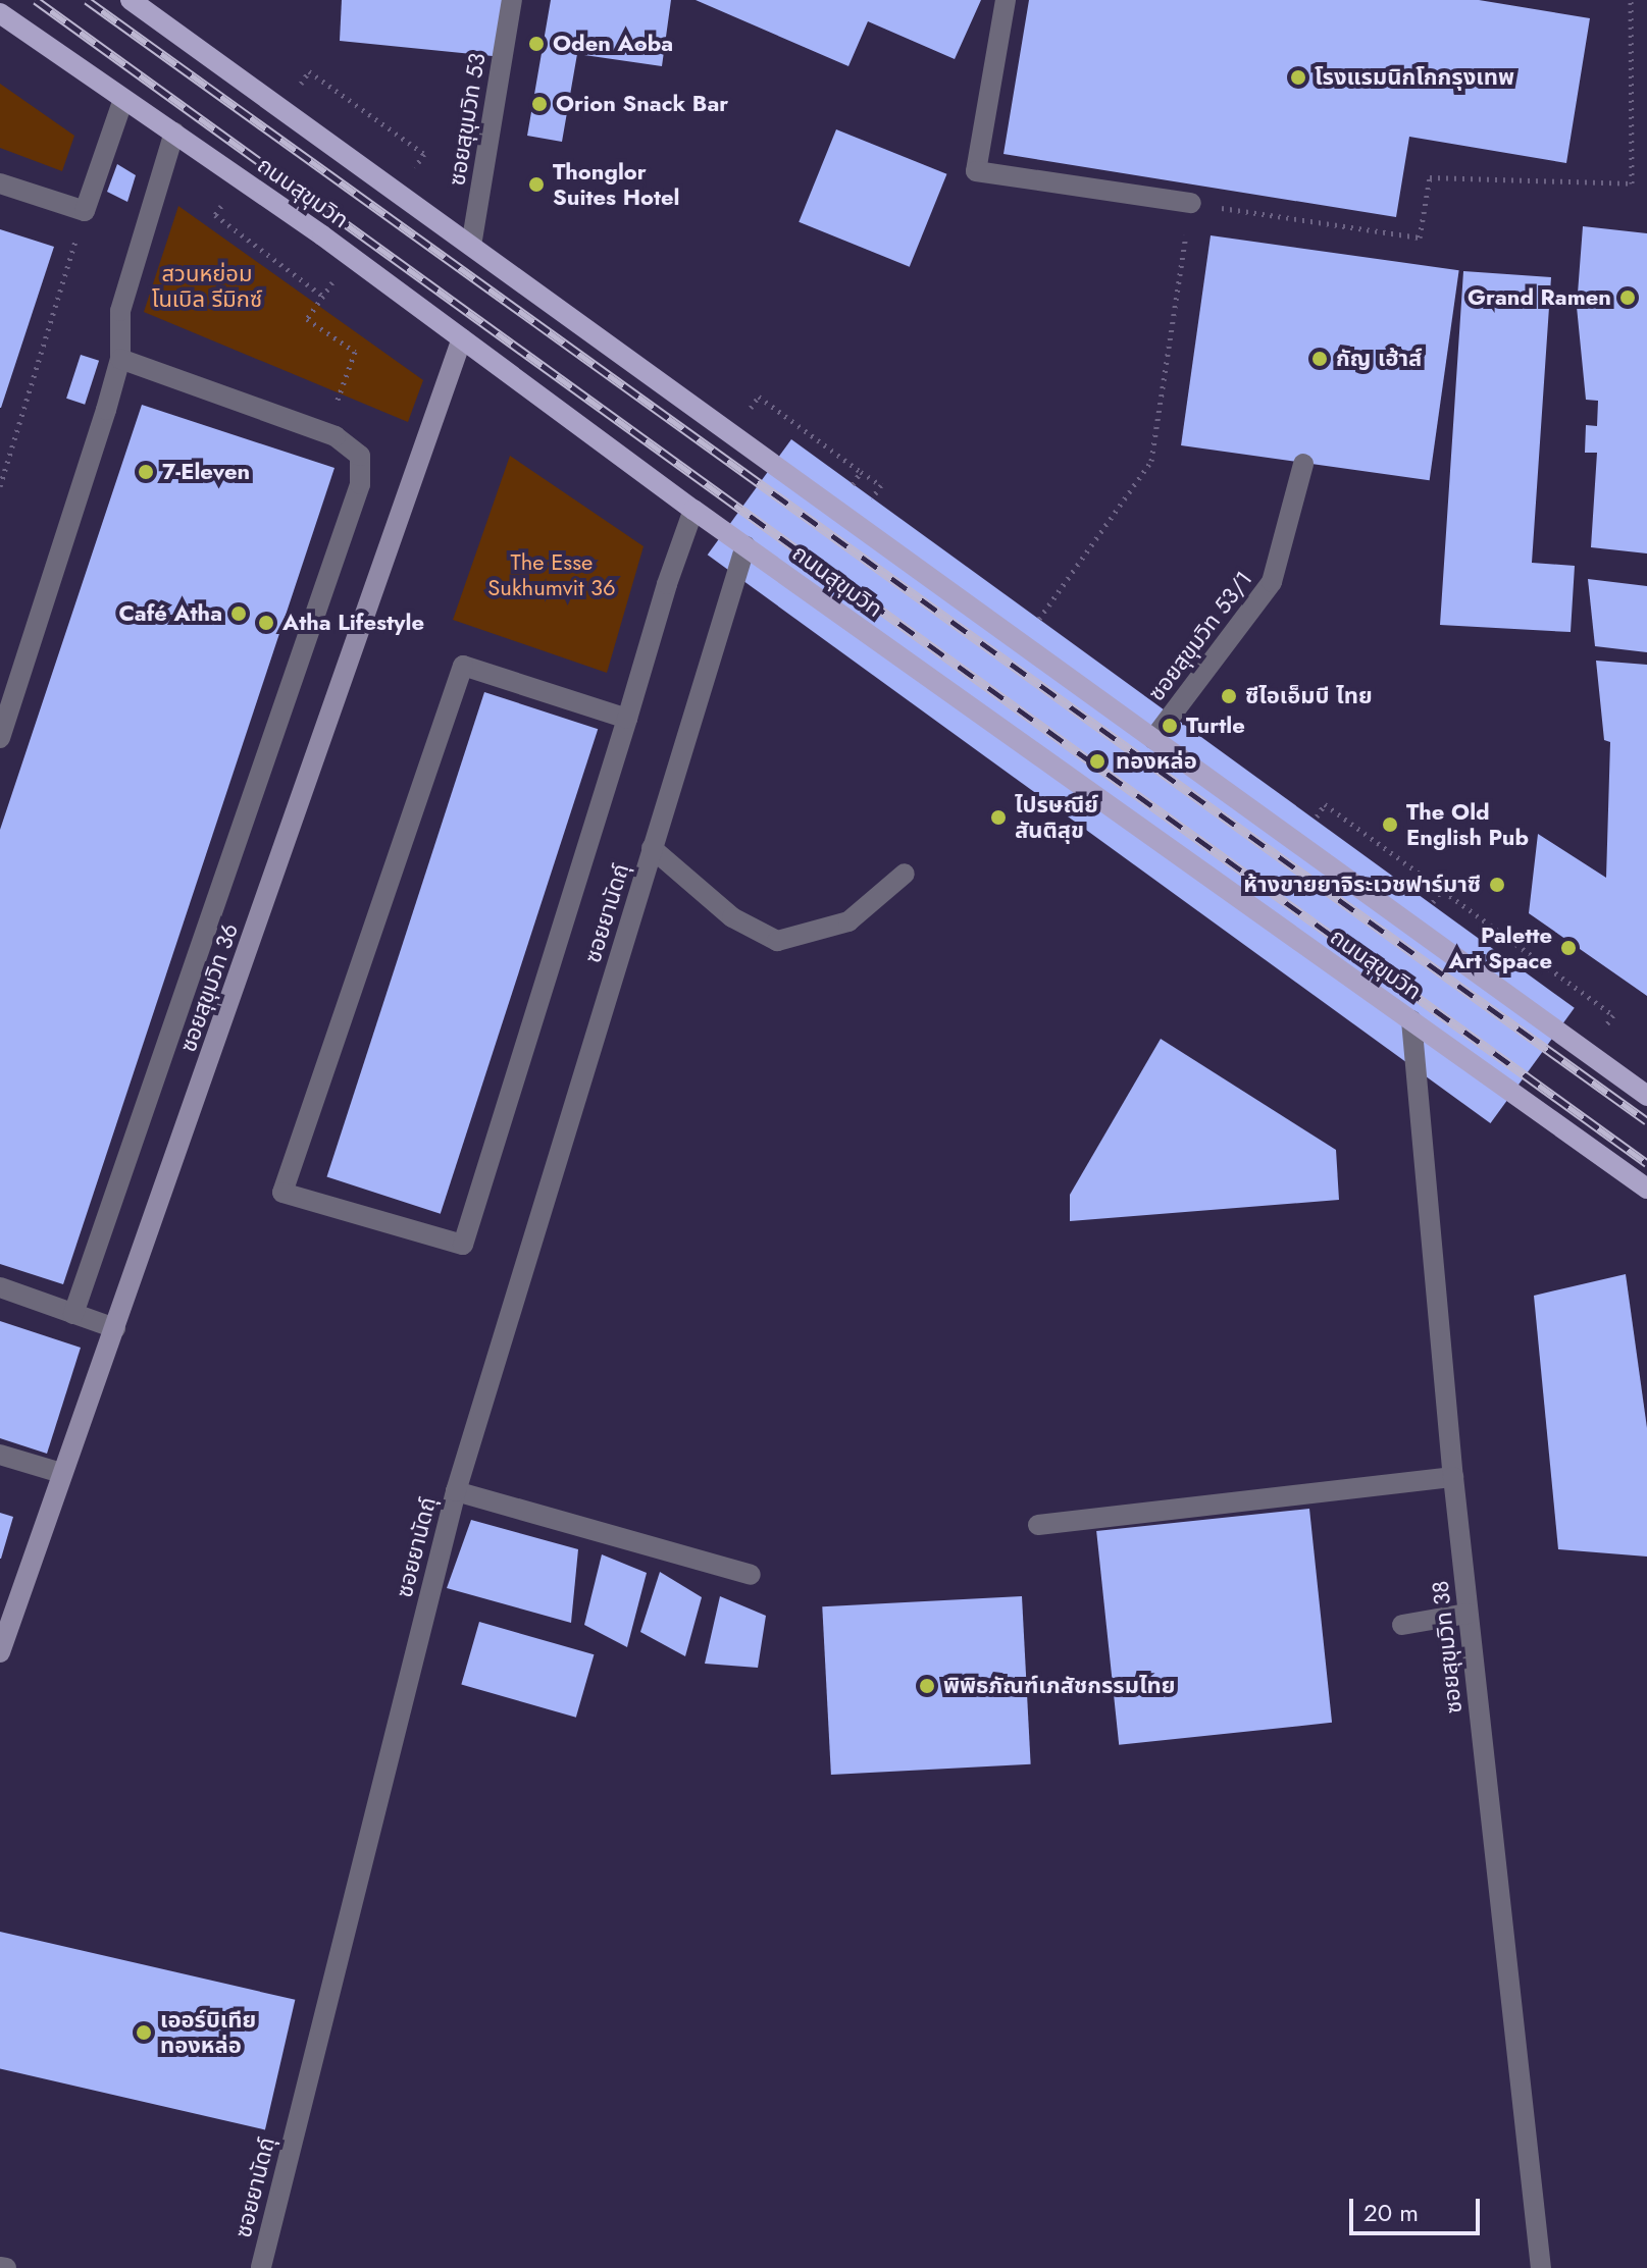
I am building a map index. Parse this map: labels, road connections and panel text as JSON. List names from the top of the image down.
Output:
{
  "streets": {
    "main road": ["ถนนสุขุมวิท"],
    "street": [
      "ซอยสุขุมวิท 53",
      "ซอยสุขุมวิท 53/1",
      "ซอยยานัดถุ์",
      "ซอยสุขุมวิท 36",
      "ซอยสุขุมวิท 38"
    ]
  },
  "crossings": [
    ["ถนนสุขุมวิท", "ซอยยานัดถุ์"],
    ["ถนนสุขุมวิท", "ซอยสุขุมวิท 36"],
    ["ถนนสุขุมวิท", "ซอยสุขุมวิท 38"]
  ],
  "parks": ["สวนหย่อม โนเบิล รีมิกซ์", "The Esse Sukhumvit 36"],
  "places": [
    "Oden Aoba",
    "โรงแรมนิกโกกรุงเทพ",
    "Orion Snack Bar",
    "Thonglor Suites Hotel",
    "Grand Ramen",
    "กัญ เฮ้าส์",
    "7-Eleven",
    "Café Atha",
    "Atha Lifestyle",
    "ซีไอเอ็มบี ไทย",
    "Turtle",
    "ทองหล่อ",
    "ไปรษณีย์ สันติสุข",
    "The Old English Pub",
    "ห้างขายยาจิระเวชฟาร์มาซี",
    "Palette Art Space",
    "พิพิธภัณฑ์เภสัชกรรมไทย",
    "เออร์บิเทีย ทองหล่อ"
  ],
  "scale_bar": "20 m"
}
